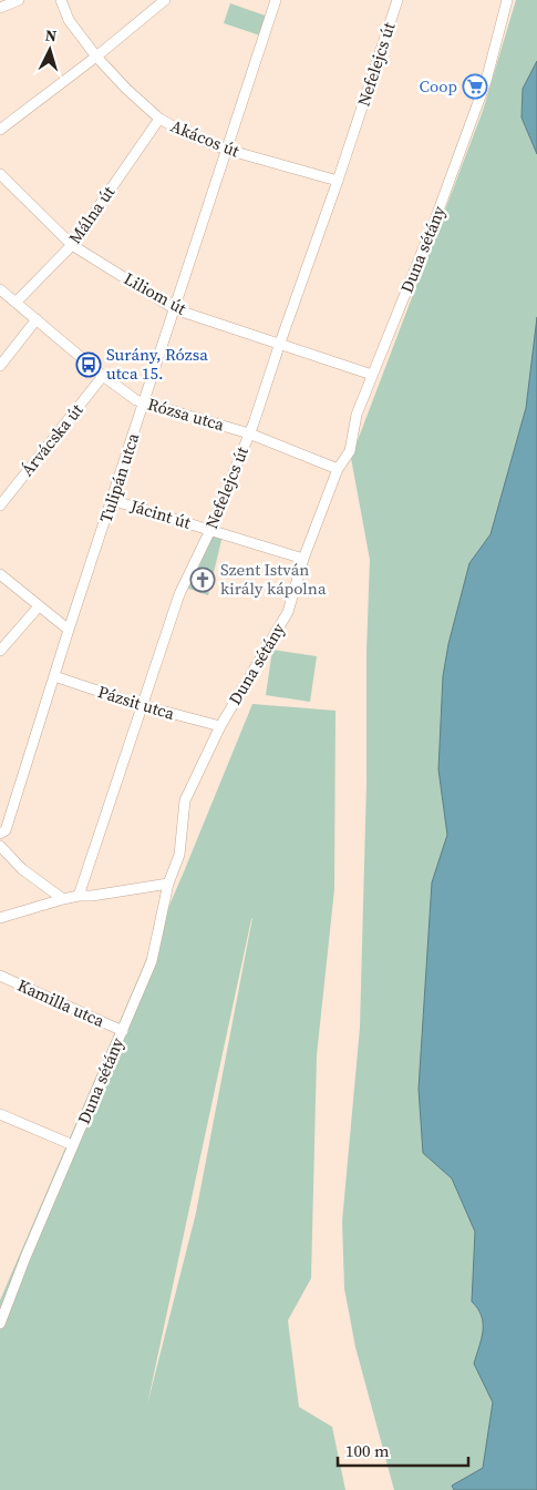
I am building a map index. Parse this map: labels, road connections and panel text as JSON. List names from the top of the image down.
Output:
{
  "streets": {
    "street": [
      "Nefelejcs út",
      "Akácos út",
      "Málna út",
      "Duna sétány",
      "Liliom út",
      "Rózsa utca",
      "Árvácska út",
      "Tulipán utca",
      "Jácint út",
      "Pázsit utca",
      "Kamilla utca"
    ]
  },
  "crossings": [
    ["Nefelejcs út", "Akácos út"],
    ["Nefelejcs út", "Liliom út"],
    ["Nefelejcs út", "Rózsa utca"],
    ["Nefelejcs út", "Jácint út"],
    ["Nefelejcs út", "Pázsit utca"],
    ["Akácos út", "Málna út"],
    ["Akácos út", "Tulipán utca"],
    ["Málna út", "Liliom út"],
    ["Málna út", "Rózsa utca"],
    ["Duna sétány", "Liliom út"],
    ["Duna sétány", "Rózsa utca"],
    ["Duna sétány", "Jácint út"],
    ["Duna sétány", "Pázsit utca"],
    ["Duna sétány", "Kamilla utca"],
    ["Liliom út", "Tulipán utca"],
    ["Rózsa utca", "Árvácska út"],
    ["Rózsa utca", "Tulipán utca"],
    ["Tulipán utca", "Jácint út"],
    ["Tulipán utca", "Pázsit utca"]
  ],
  "places": {
    "supermarket": ["Coop"],
    "bus stop": ["Surány, Rózsa utca 15."],
    "church": ["Szent István király kápolna"]
  },
  "scale_bar": "100 m",
  "north": "top"
}
